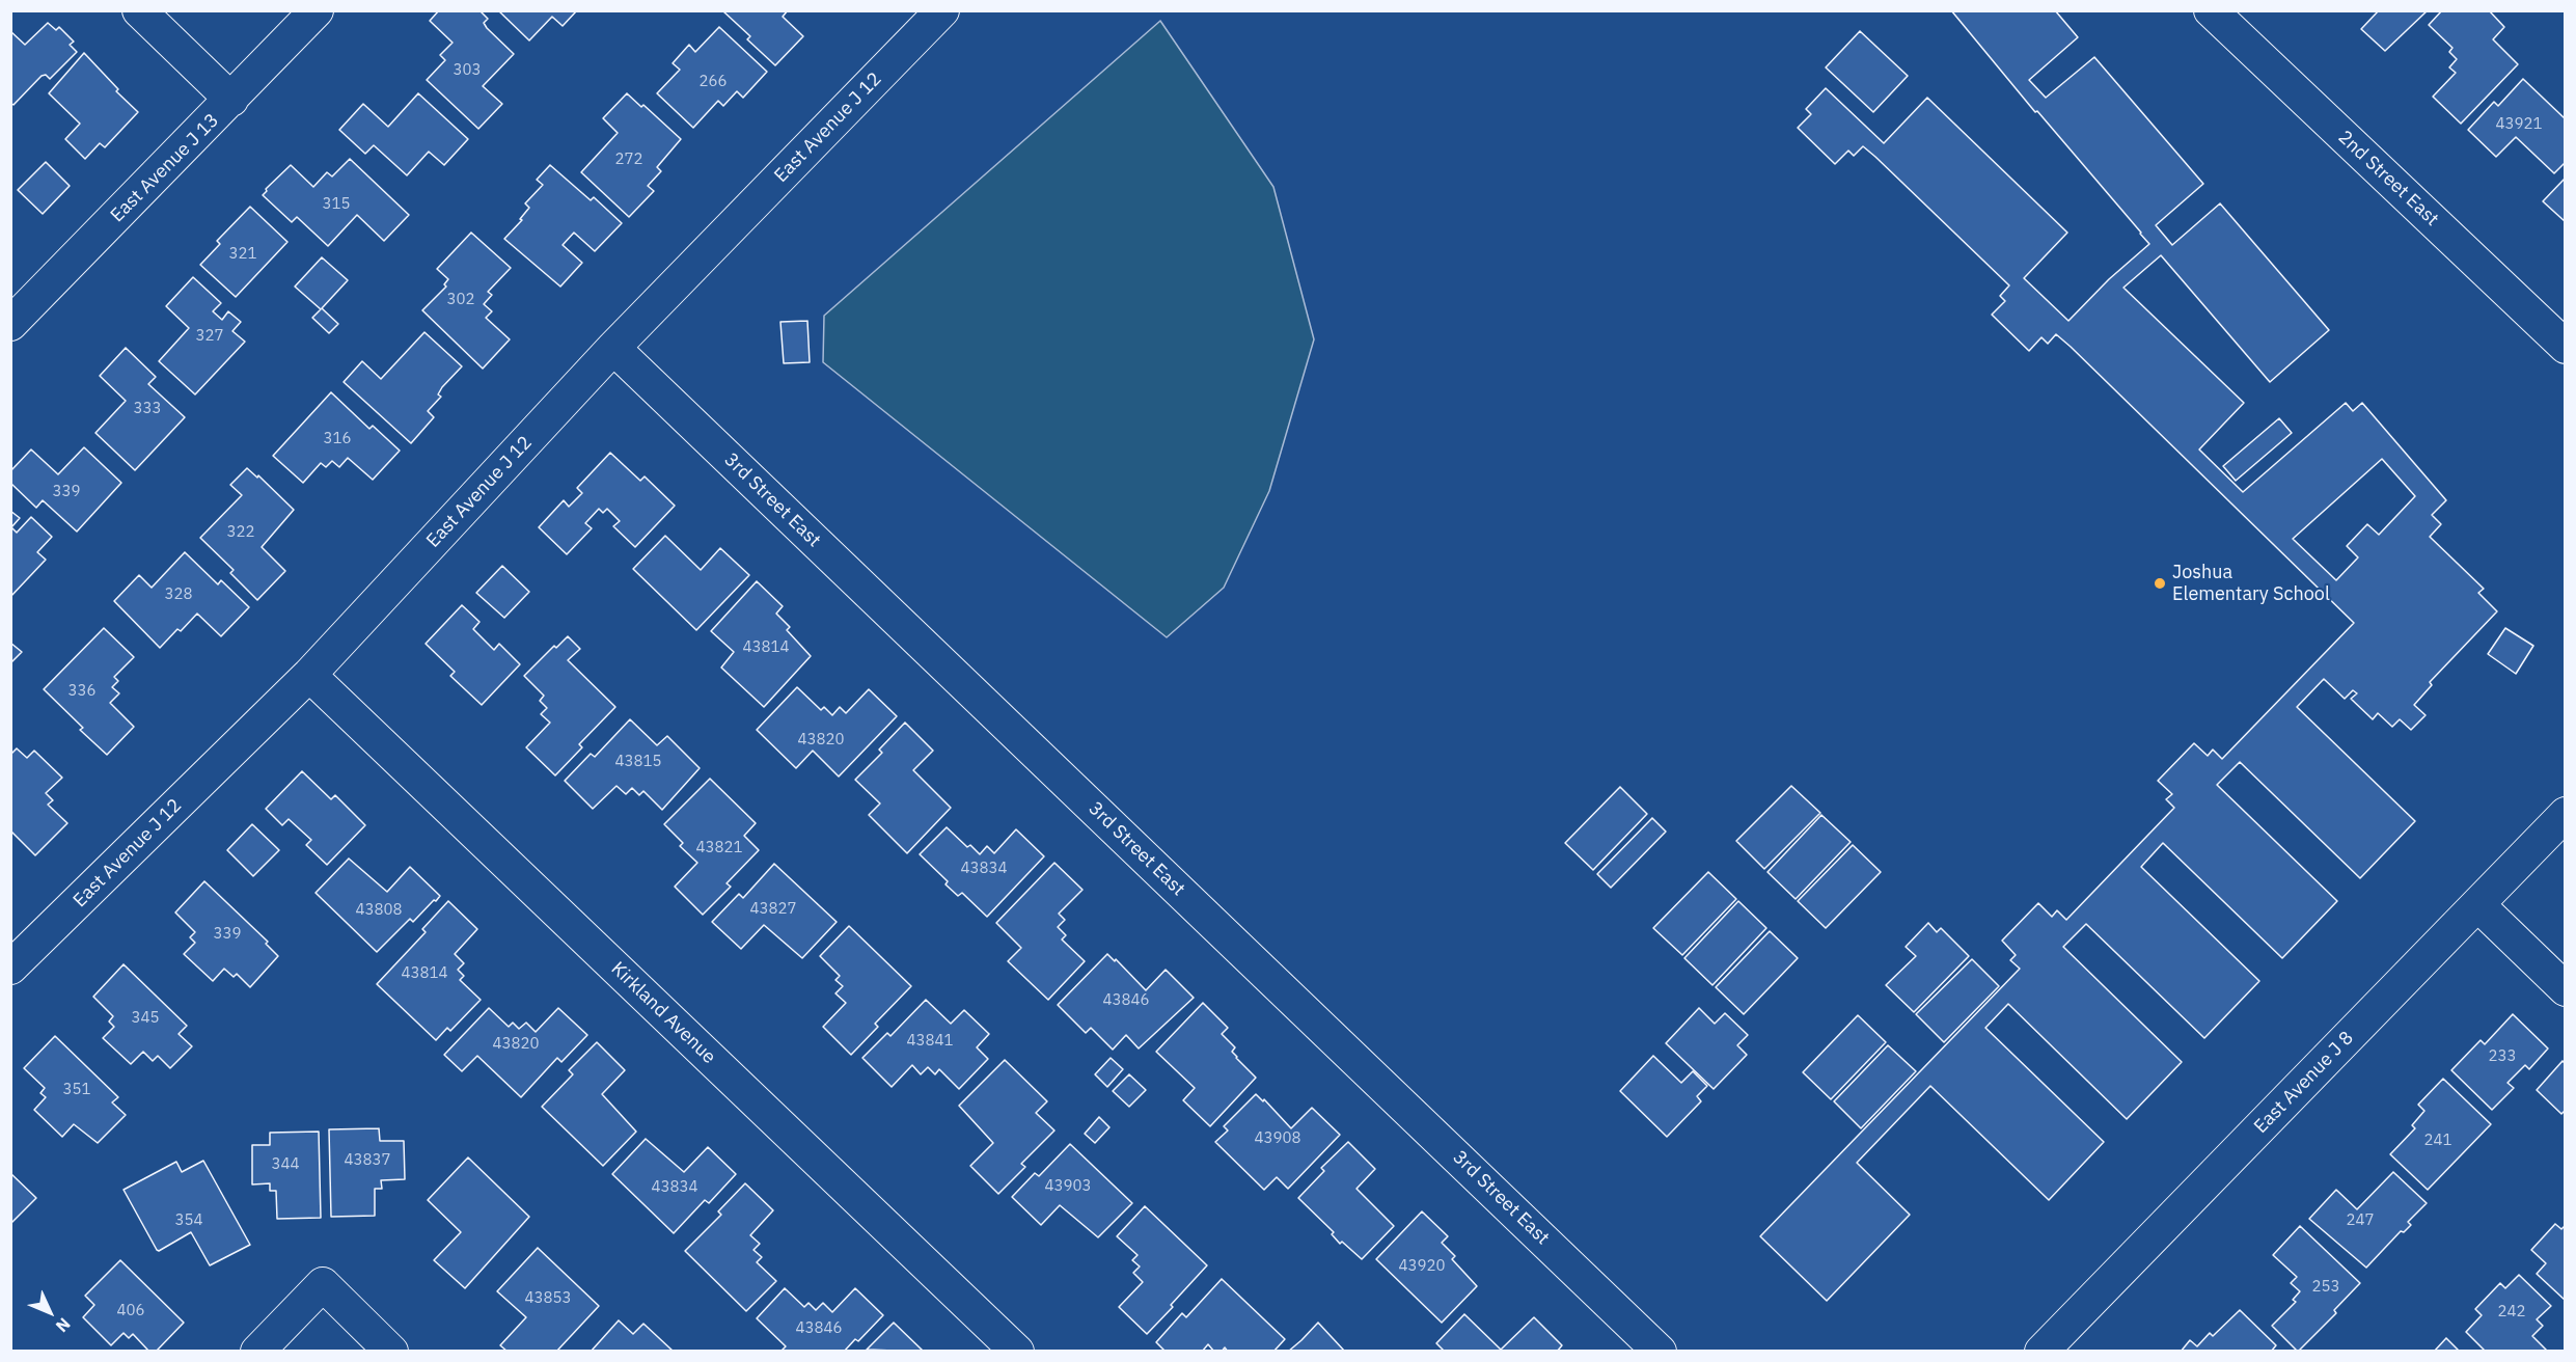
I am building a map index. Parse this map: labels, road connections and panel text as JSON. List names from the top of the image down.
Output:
{
  "streets": {
    "street": [
      "East Avenue J 12",
      "East Avenue J 13",
      "2nd Street East",
      "3rd Street East",
      "Kirkland Avenue",
      "East Avenue J 8"
    ]
  },
  "crossings": [
    ["East Avenue J 12", "3rd Street East"],
    ["East Avenue J 12", "Kirkland Avenue"]
  ],
  "places": ["Joshua Elementary School"],
  "house_numbers": [
    "303",
    "266",
    "43921",
    "272",
    "315",
    "321",
    "302",
    "327",
    "333",
    "316",
    "339",
    "322",
    "328",
    "43814",
    "336",
    "43820",
    "43815",
    "43821",
    "43834",
    "43827",
    "43808",
    "339",
    "43814",
    "43846",
    "345",
    "43841",
    "43820",
    "233",
    "351",
    "43908",
    "241",
    "43837",
    "344",
    "43903",
    "43834",
    "354",
    "247",
    "43920",
    "253",
    "43853",
    "406",
    "242",
    "43846"
  ],
  "north": "bottom right"
}
